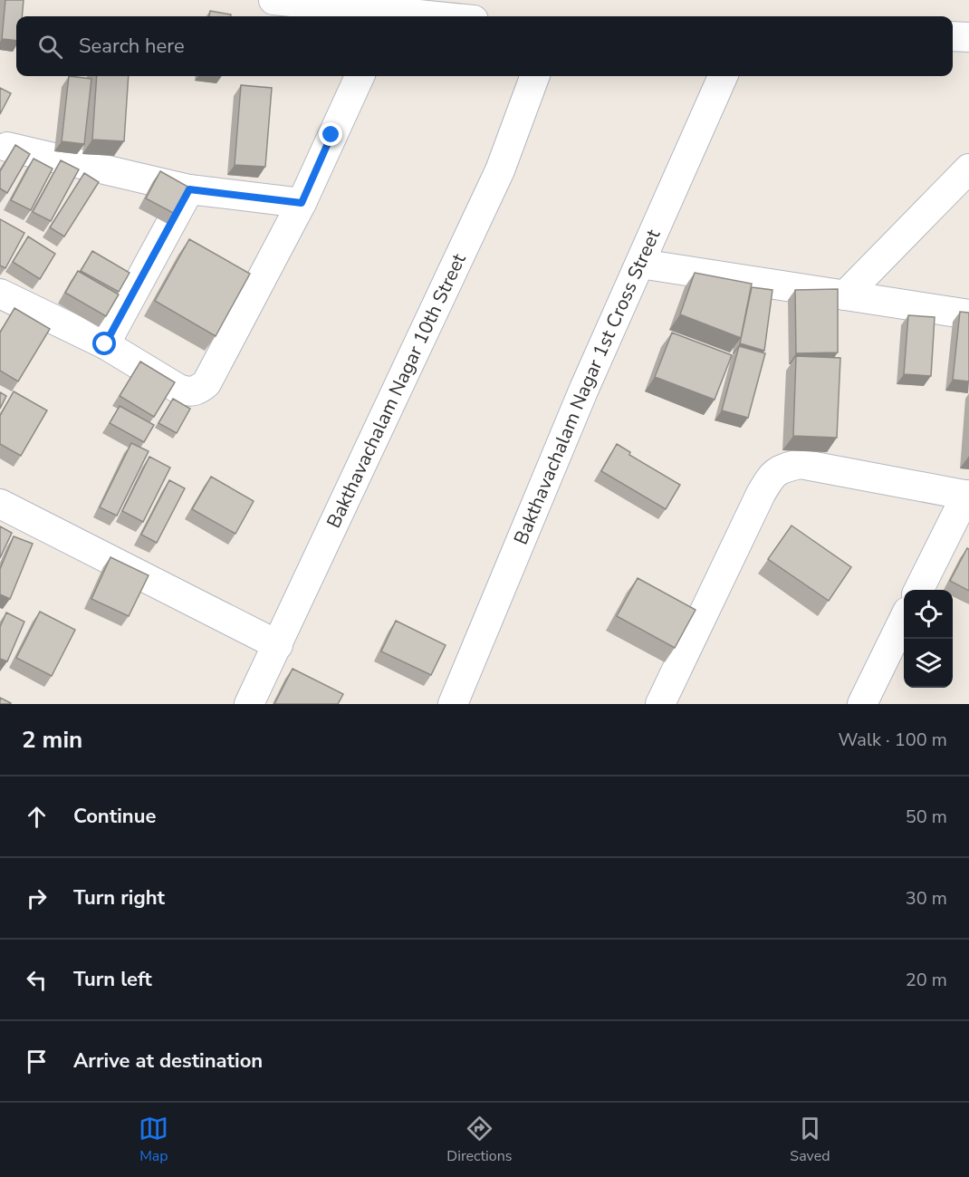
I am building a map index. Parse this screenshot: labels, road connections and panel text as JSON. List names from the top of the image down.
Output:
{
  "streets": {
    "street": ["Bakthavachalam Nagar 1st Cross Street", "Bakthavachalam Nagar 10th Street"]
  },
  "page": {
    "search": "Search here",
    "heading": ["2 min", "Walk · 100 m"],
    "list": [
      ["Continue", "50 m"],
      ["Turn right", "30 m"],
      ["Turn left", "20 m"],
      "Arrive at destination"
    ],
    "nav": ["Map", "Directions", "Saved"]
  }
}
